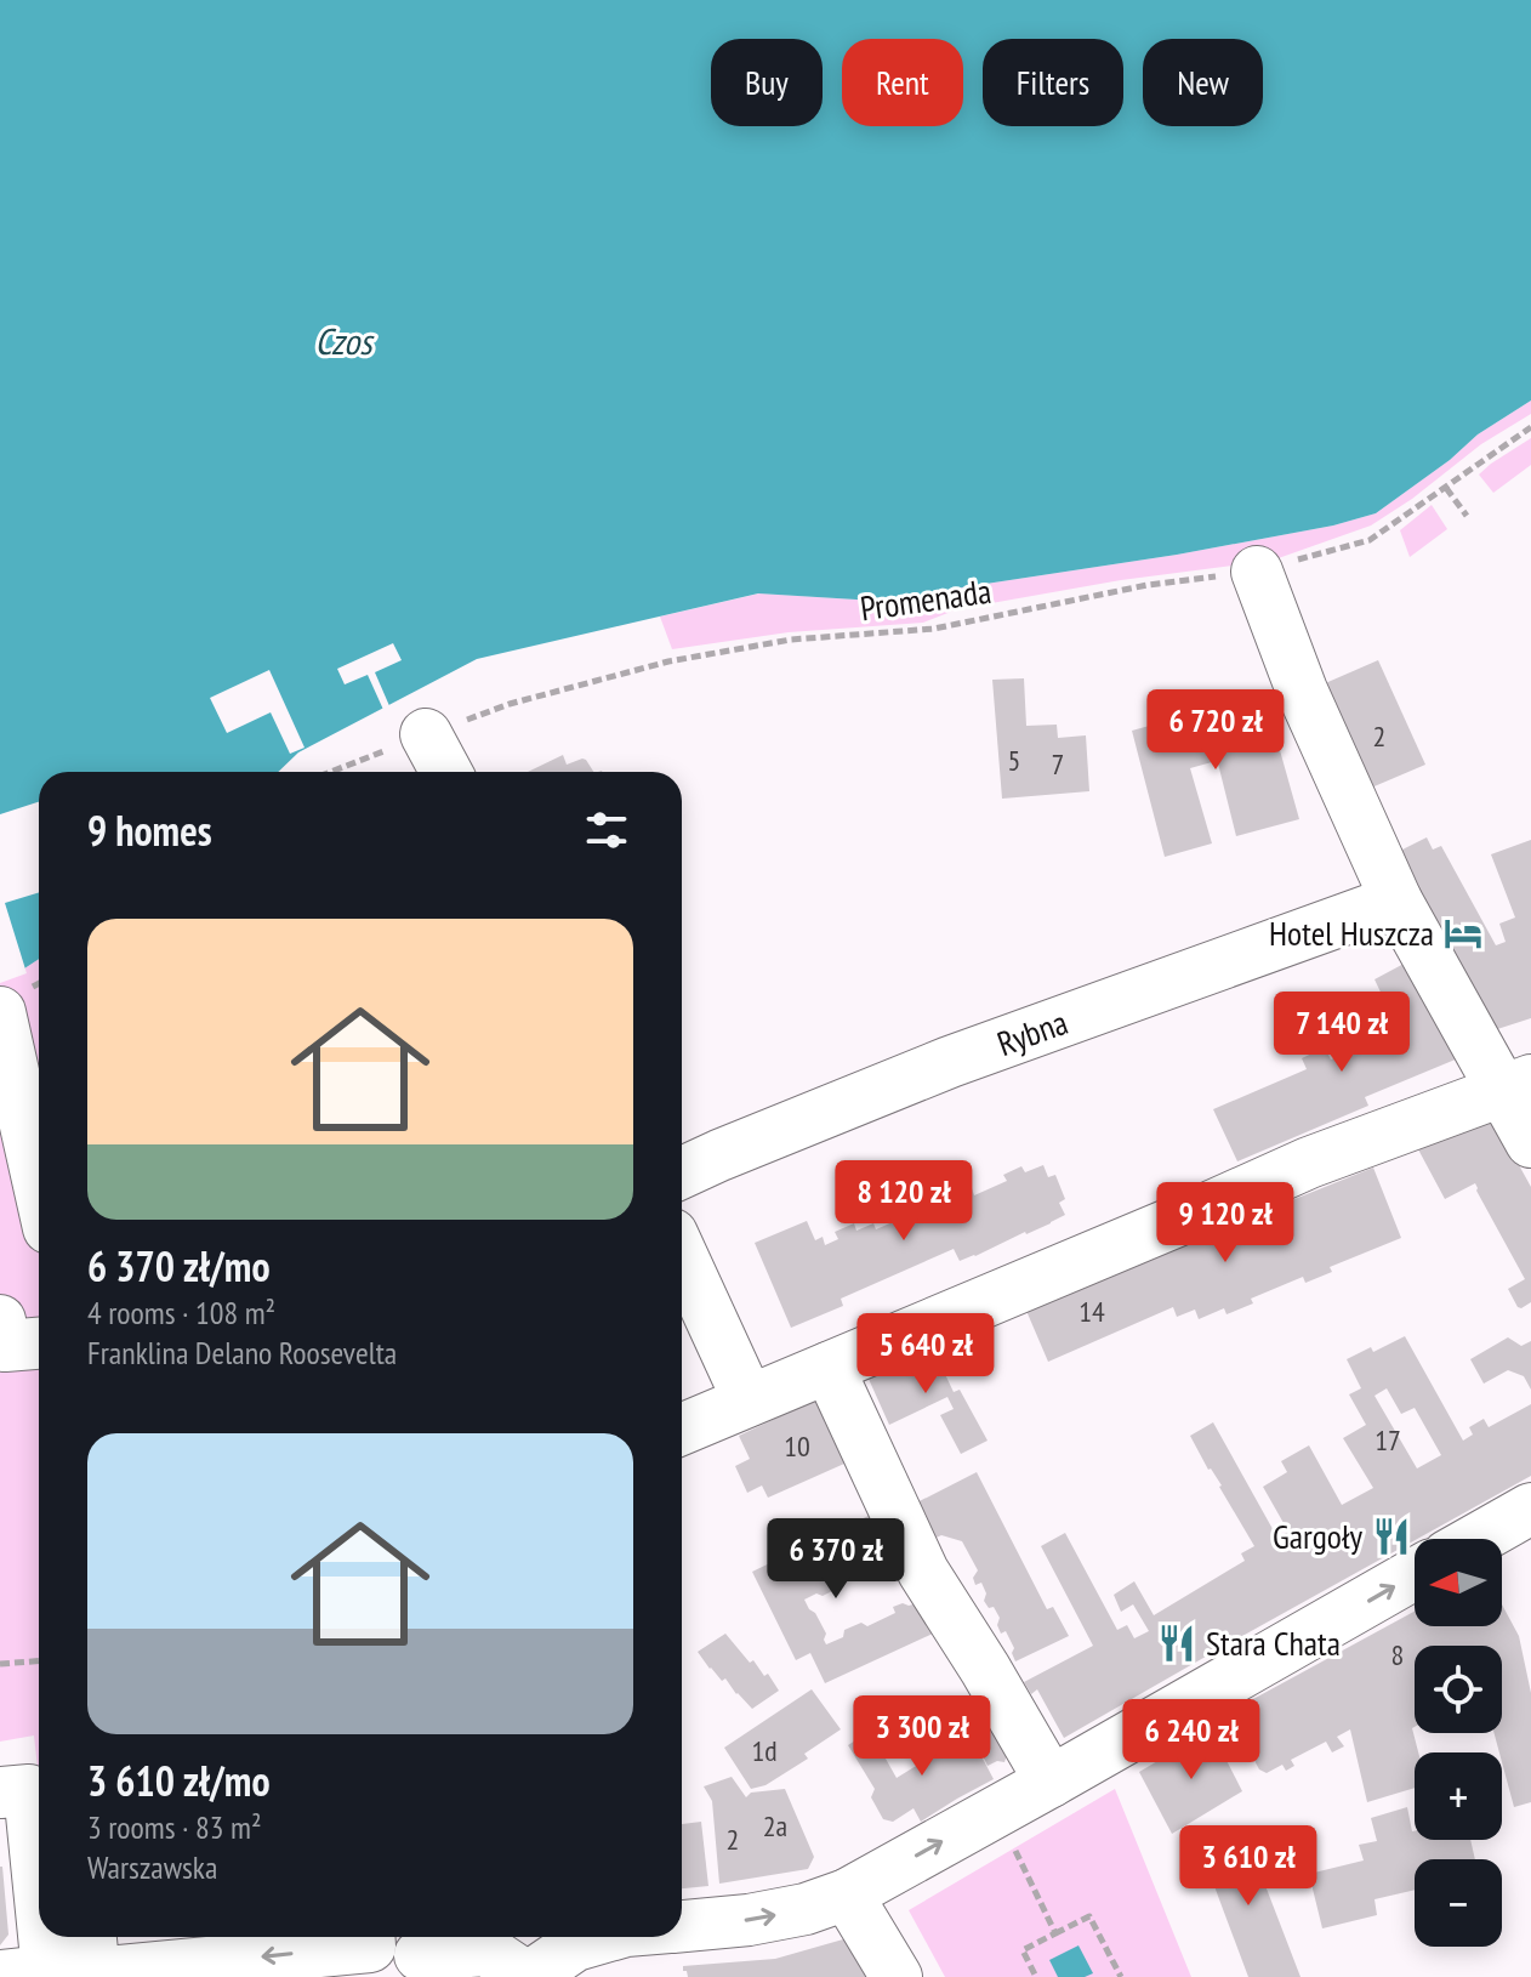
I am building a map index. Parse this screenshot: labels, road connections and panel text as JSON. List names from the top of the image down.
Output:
{
  "streets": {
    "street": ["Rybna"],
    "path": ["Promenada"]
  },
  "water": ["Czos"],
  "places": {
    "hotel": ["Hotel Huszcza"],
    "restaurant": ["Gargoły", "Stara Chata"]
  },
  "house_numbers": [
    "2",
    "5",
    "7",
    "14",
    "17",
    "10",
    "8",
    "1d",
    "2a",
    "2"
  ],
  "north": "left",
  "page": {
    "chip": [
      "Buy",
      "Rent",
      "Filters",
      "New"
    ],
    "price": [
      "6 720 zł",
      "7 140 zł",
      "8 120 zł",
      "9 120 zł",
      "5 640 zł",
      "6 370 zł",
      "3 300 zł",
      "6 240 zł",
      "3 610 zł"
    ],
    "heading": "9 homes",
    "list": [
      {
        "name": "6 370 zł/mo",
        "note": "4 rooms · 108 m² · Franklina Delano Roosevelta"
      },
      {
        "name": "3 610 zł/mo",
        "note": "3 rooms · 83 m² · Warszawska"
      }
    ],
    "map_buttons": ["+", "−"]
  }
}
